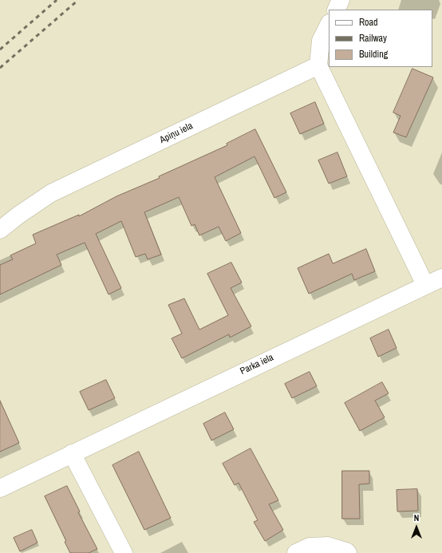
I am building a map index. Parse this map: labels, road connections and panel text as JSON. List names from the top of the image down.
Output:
{
  "streets": {
    "street": ["Apiņu iela", "Parka iela"]
  },
  "legend": ["Road", "Railway", "Building"],
  "north": "top"
}
